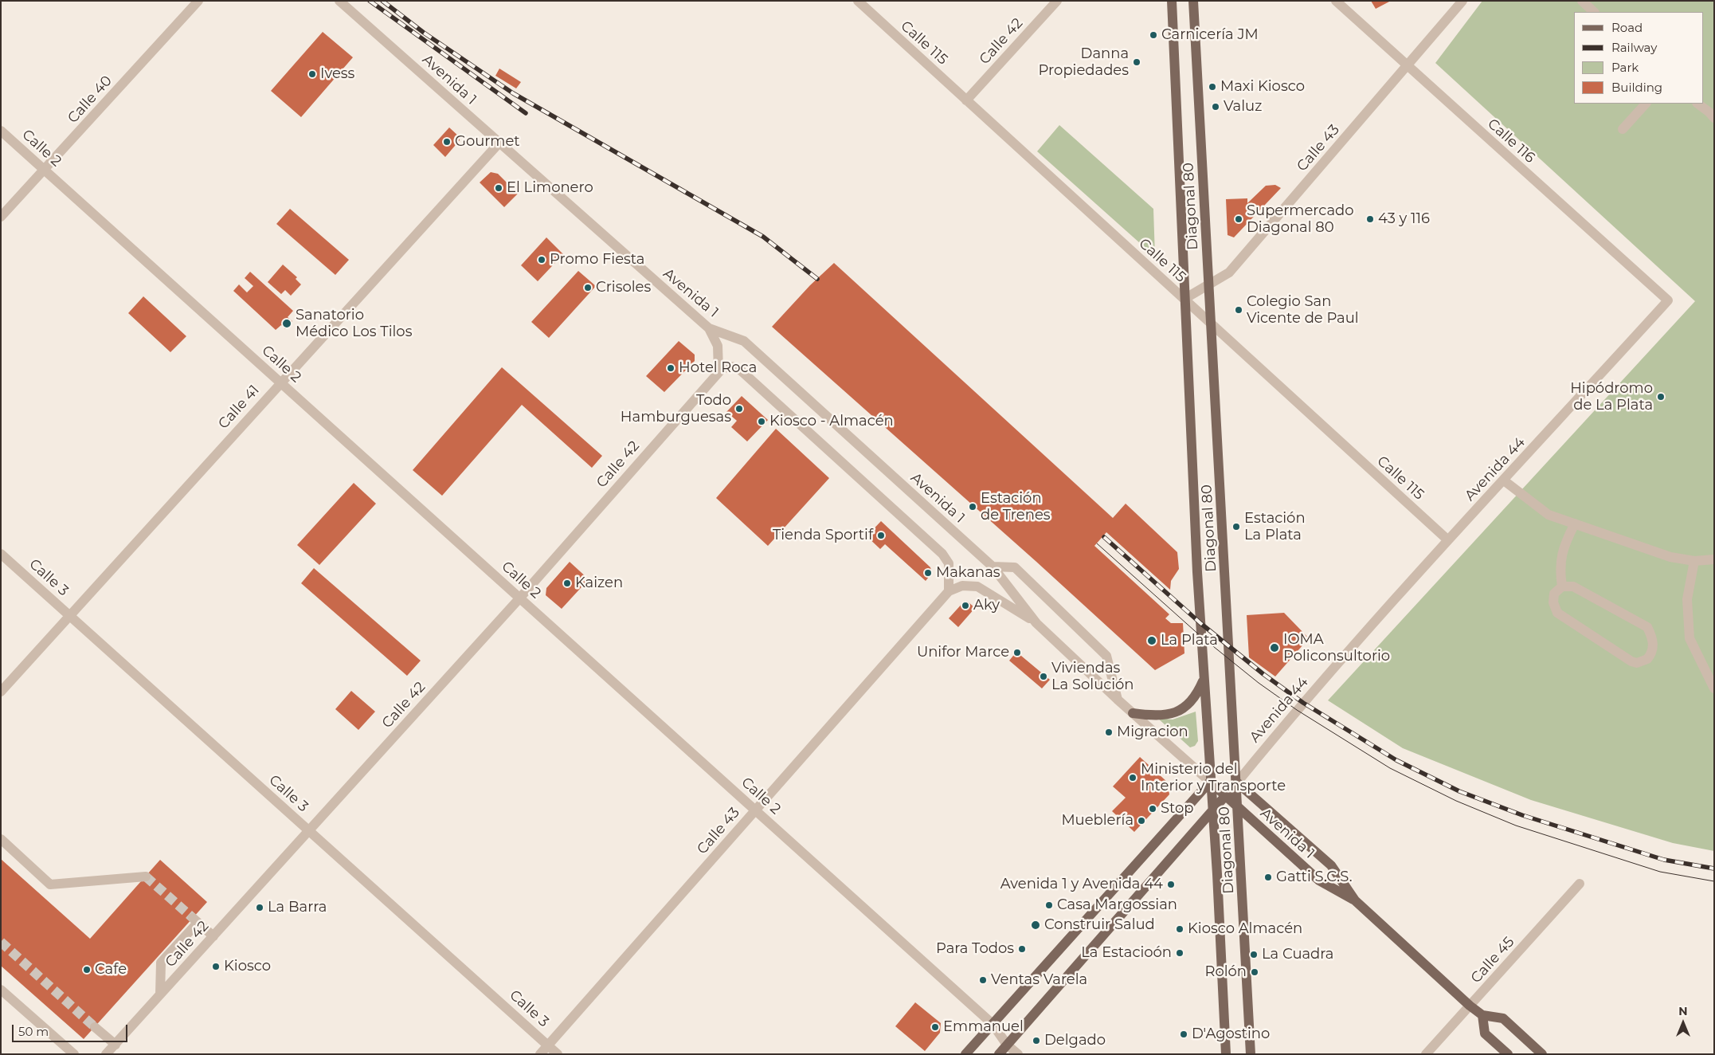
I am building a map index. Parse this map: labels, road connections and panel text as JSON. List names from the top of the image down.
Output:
{
  "streets": {
    "main road": ["Avenida 1", "Diagonal 80", "Avenida 44"],
    "street": [
      "Calle 42",
      "Calle 115",
      "Calle 40",
      "Calle 116",
      "Calle 2",
      "Calle 43",
      "Calle 41",
      "Calle 3",
      "Calle 45"
    ]
  },
  "crossings": [
    ["Calle 42", "Calle 115"],
    ["Calle 42", "Calle 2"],
    ["Calle 42", "Calle 3"],
    ["Calle 115", "Calle 43"],
    ["Calle 115", "Diagonal 80"],
    ["Calle 115", "Avenida 44"],
    ["Avenida 1", "Diagonal 80"],
    ["Avenida 1", "Calle 41"],
    ["Avenida 1", "Avenida 44"],
    ["Avenida 1", "Calle 45"],
    ["Calle 40", "Calle 2"],
    ["Calle 116", "Calle 43"],
    ["Calle 116", "Avenida 44"],
    ["Calle 2", "Calle 43"],
    ["Calle 2", "Calle 41"],
    ["Calle 2", "Avenida 44"],
    ["Calle 43", "Diagonal 80"],
    ["Calle 43", "Calle 3"],
    ["Diagonal 80", "Avenida 44"],
    ["Calle 41", "Calle 3"]
  ],
  "places": [
    "Carnicería JM",
    "Danna Propiedades",
    "Ivess",
    "Maxi Kiosco",
    "Valuz",
    "Gourmet",
    "El Limonero",
    "Supermercado Diagonal 80",
    "43 y 116",
    "Promo Fiesta",
    "Crisoles",
    "Colegio San Vicente de Paul",
    "Sanatorio Médico Los Tilos",
    "Hotel Roca",
    "Hipódromo de La Plata",
    "Todo Hamburguesas",
    "Kiosco - Almacén",
    "Estación de Trenes",
    "Estación La Plata",
    "Tienda Sportif",
    "Makanas",
    "Kaizen",
    "Aky",
    "La Plata",
    "IOMA Policonsultorio",
    "Unifor Marce",
    "Viviendas La Solución",
    "Migracion",
    "Ministerio del Interior y Transporte",
    "Stop",
    "Mueblería",
    "Gatti S.C.S.",
    "Avenida 1 y Avenida 44",
    "Casa Margossian",
    "La Barra",
    "Construir Salud",
    "Kiosco Almacén",
    "Para Todos",
    "La Estacioón",
    "La Cuadra",
    "Kiosco",
    "Cafe",
    "Rolón",
    "Ventas Varela",
    "Emmanuel",
    "D'Agostino",
    "Delgado"
  ],
  "legend": [
    "Road",
    "Railway",
    "Park",
    "Building"
  ],
  "scale_bar": "50 m",
  "north": "top"
}
